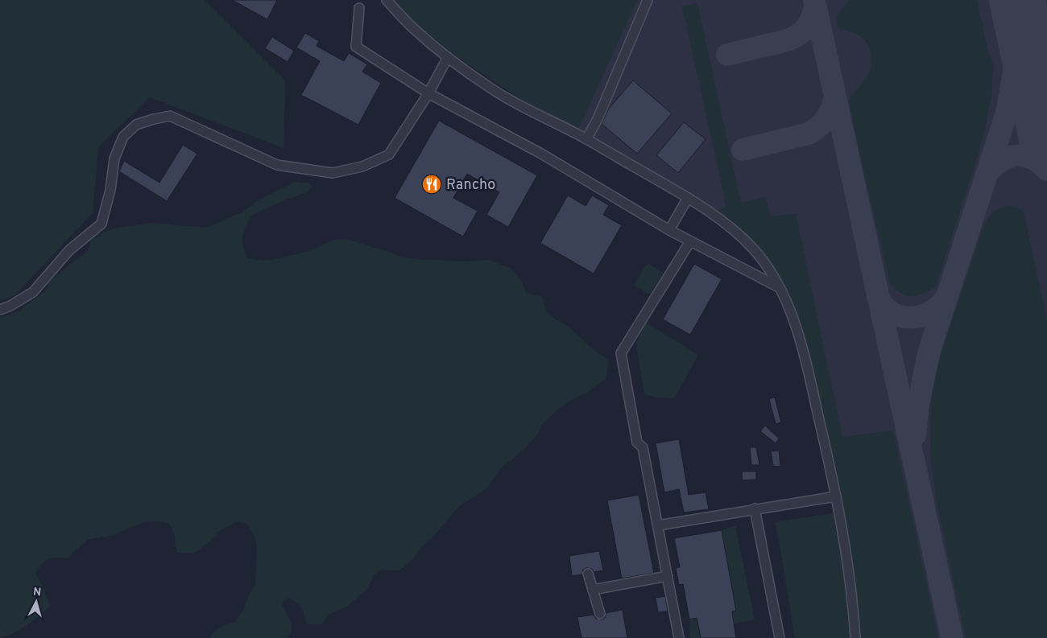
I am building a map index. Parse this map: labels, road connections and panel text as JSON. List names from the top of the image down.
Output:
{
  "places": {
    "restaurant": ["Rancho"]
  },
  "north": "top"
}
